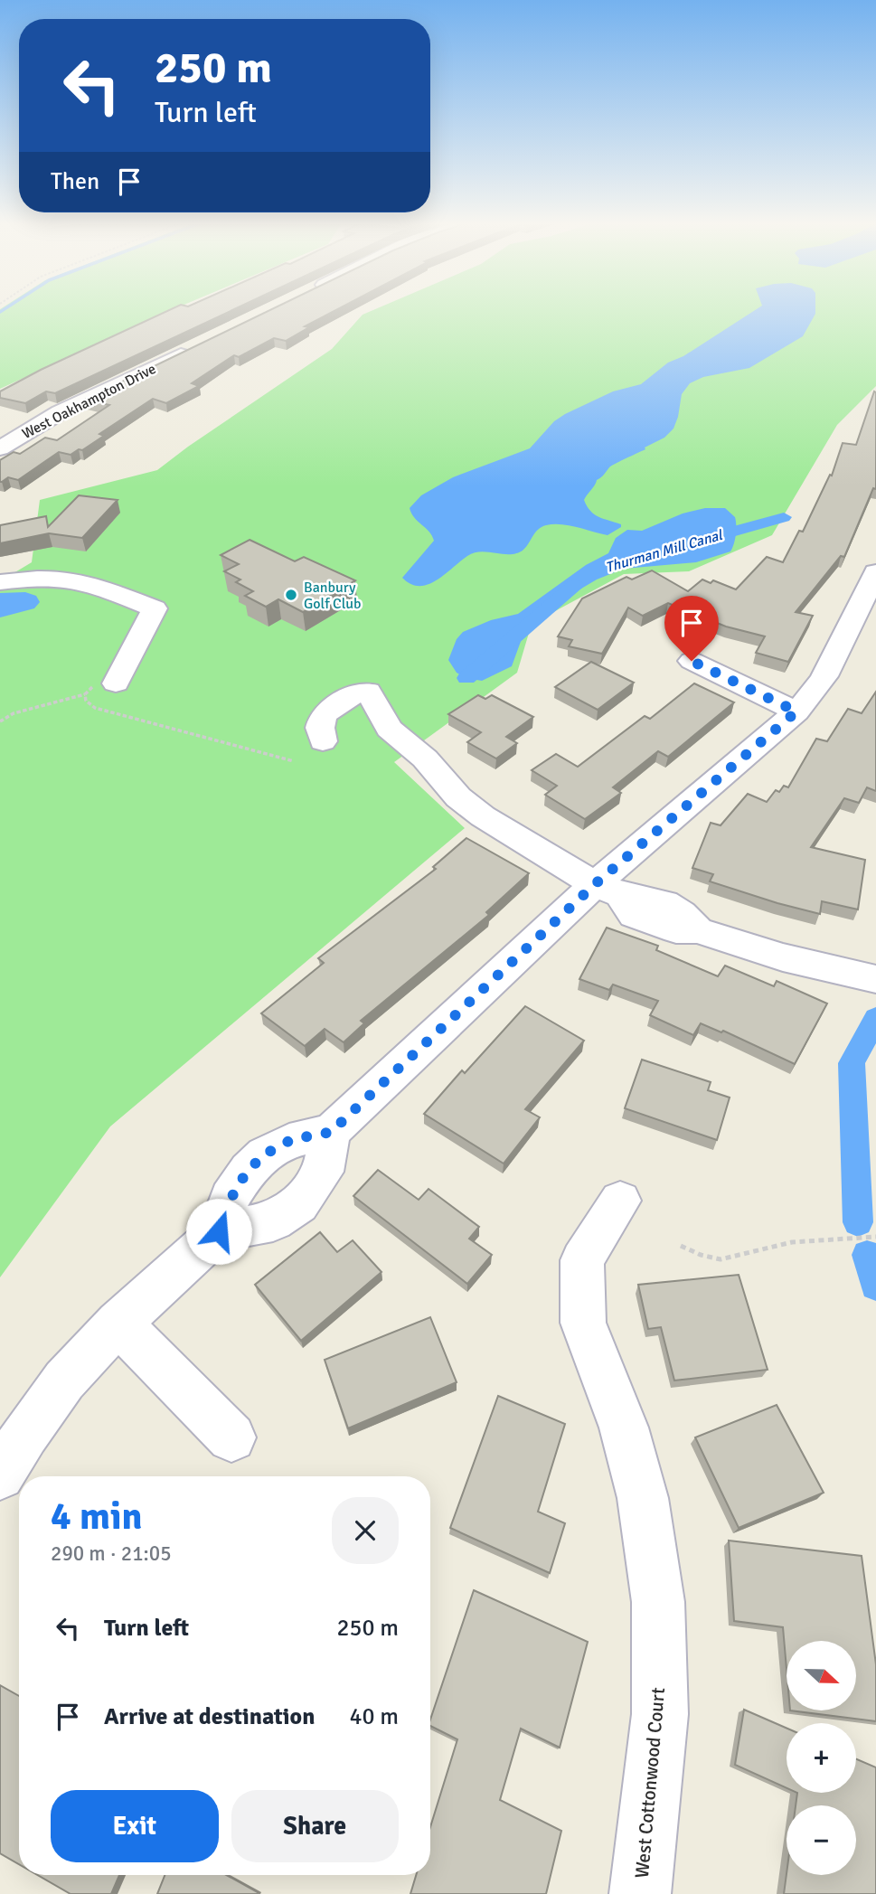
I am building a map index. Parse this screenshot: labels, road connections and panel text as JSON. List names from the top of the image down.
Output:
{
  "streets": {
    "street": ["West Oakhampton Drive", "West Cottonwood Court"]
  },
  "water": ["Thurman Mill Canal"],
  "places": ["Banbury Golf Club"],
  "north": "right",
  "page": {
    "turn": ["250 m", "Turn left"],
    "then": "Then",
    "heading": ["4 min", "290 m · 21:05"],
    "list": [
      {
        "name": "Turn left",
        "value": "250 m"
      },
      {
        "name": "Arrive at destination",
        "value": "40 m"
      }
    ],
    "map_buttons": ["+", "−"],
    "buttons": ["Exit", "Share"]
  }
}
